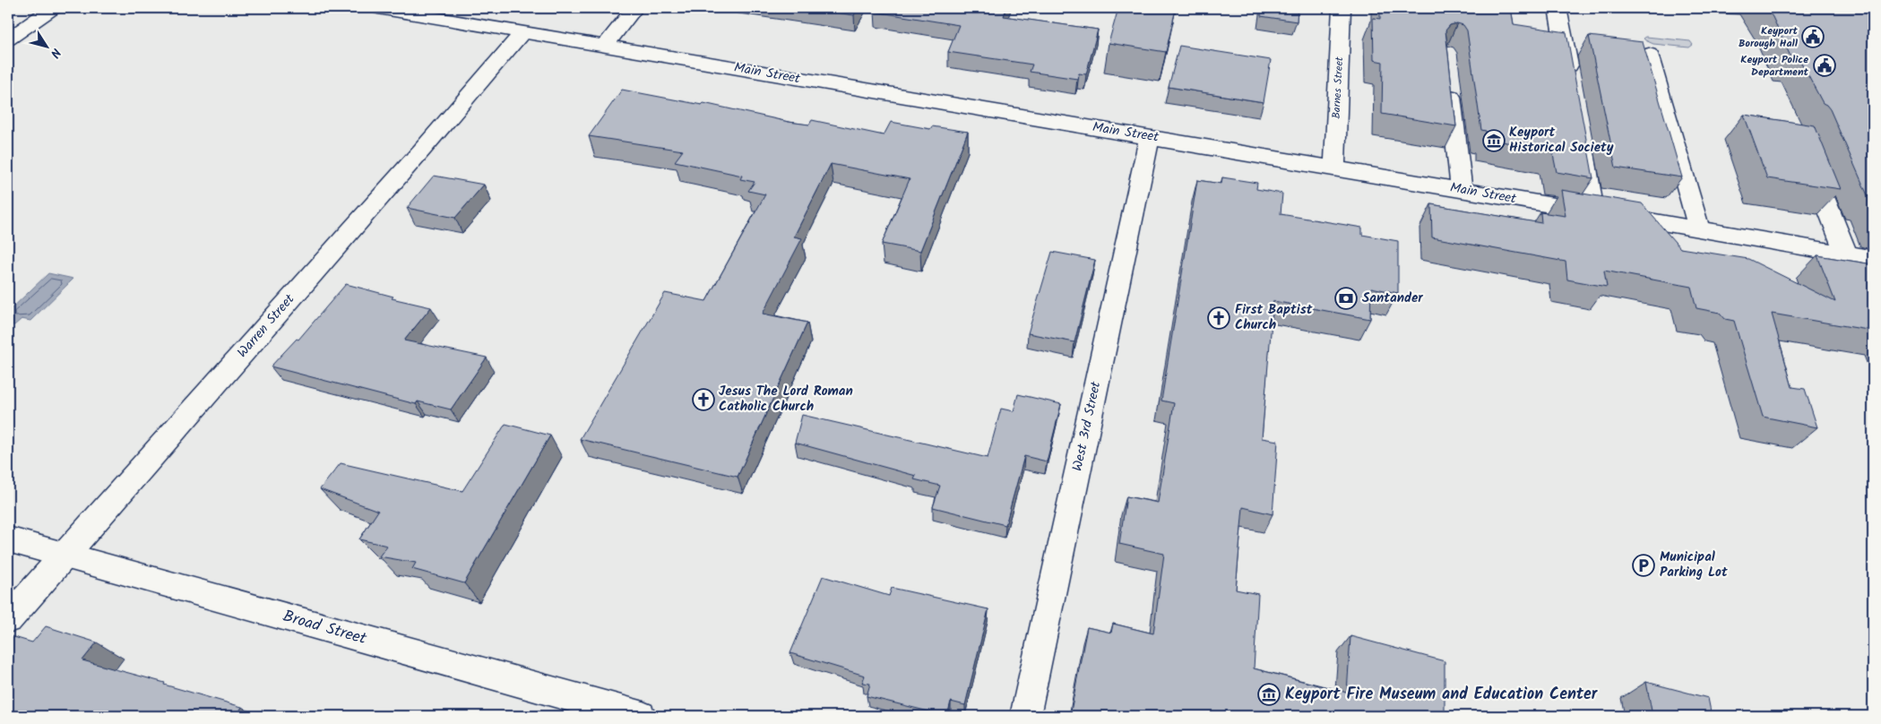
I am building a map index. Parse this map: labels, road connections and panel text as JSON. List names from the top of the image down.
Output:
{
  "streets": {
    "street": [
      "Main Street",
      "Barnes Street",
      "Warren Street",
      "West 3rd Street",
      "Broad Street"
    ]
  },
  "crossings": [
    ["Main Street", "Barnes Street"],
    ["Main Street", "Warren Street"],
    ["Main Street", "West 3rd Street"],
    ["Warren Street", "Broad Street"]
  ],
  "places": {
    "public building": ["Keyport Borough Hall", "Keyport Police Department"],
    "museum": ["Keyport Historical Society", "Keyport Fire Museum and Education Center"],
    "bank": ["Santander"],
    "church": ["First Baptist Church", "Jesus The Lord Roman Catholic Church"],
    "parking": ["Municipal Parking Lot"]
  },
  "north": "bottom right"
}
